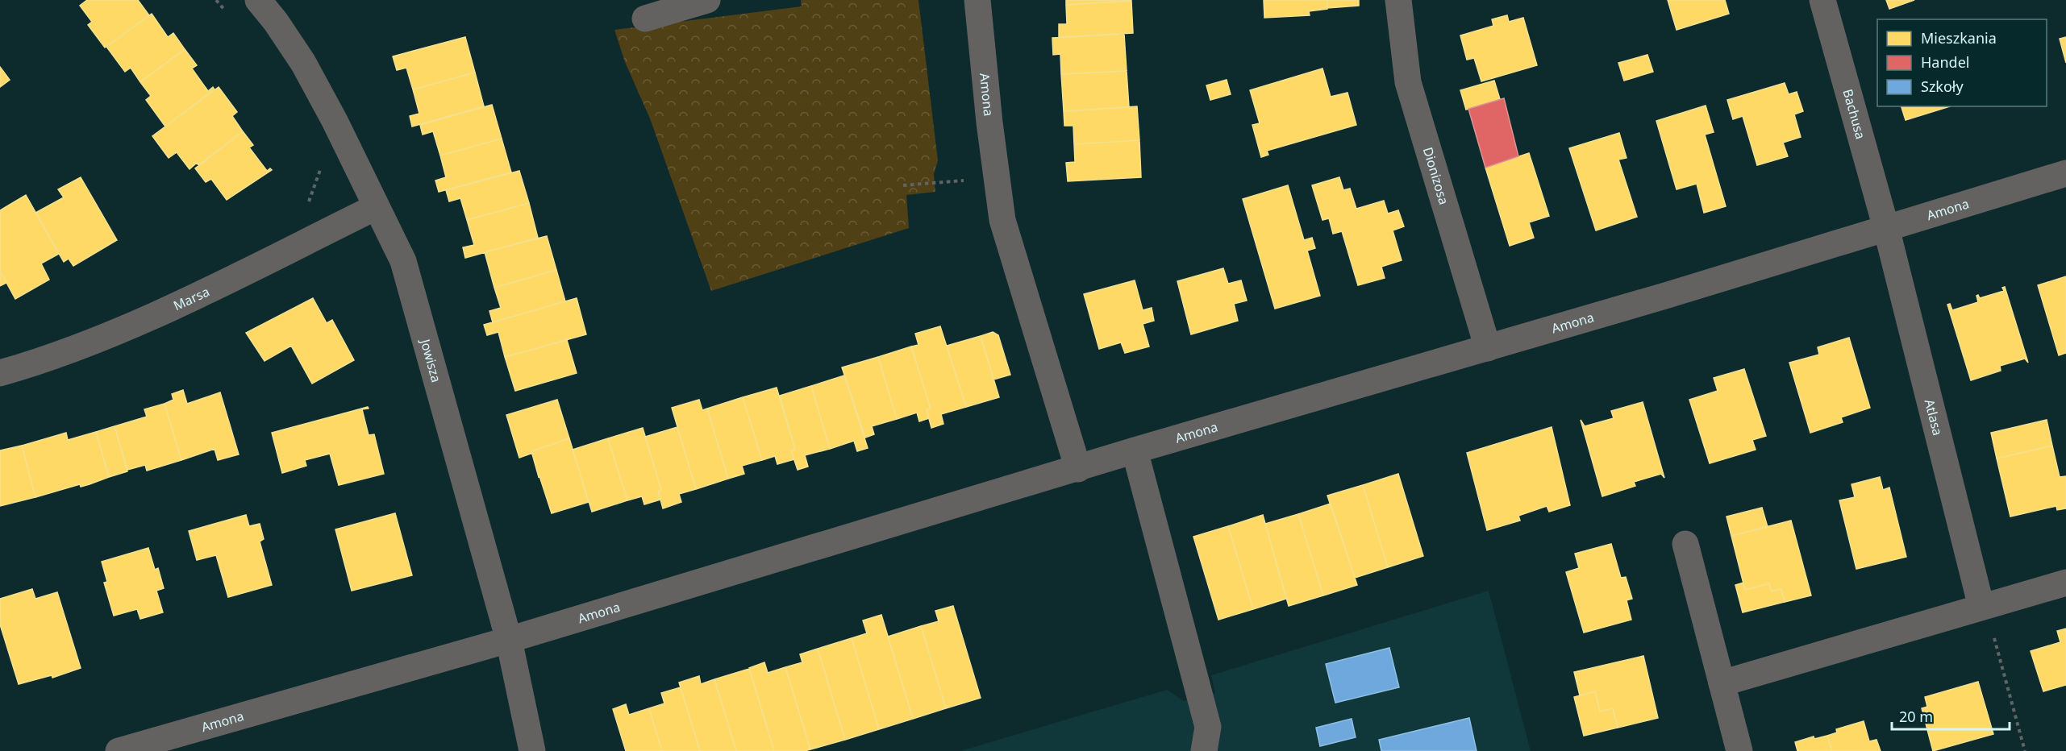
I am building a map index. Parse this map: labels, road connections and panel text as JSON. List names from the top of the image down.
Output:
{
  "streets": {
    "street": [
      "Amona",
      "Bachusa",
      "Dionizosa",
      "Marsa",
      "Jowisza",
      "Atlasa"
    ]
  },
  "crossings": [
    ["Amona", "Bachusa"],
    ["Amona", "Dionizosa"],
    ["Amona", "Jowisza"],
    ["Amona", "Atlasa"],
    ["Bachusa", "Atlasa"],
    ["Marsa", "Jowisza"]
  ],
  "legend": ["Mieszkania", "Handel", "Szkoły"],
  "scale_bar": "20 m"
}
